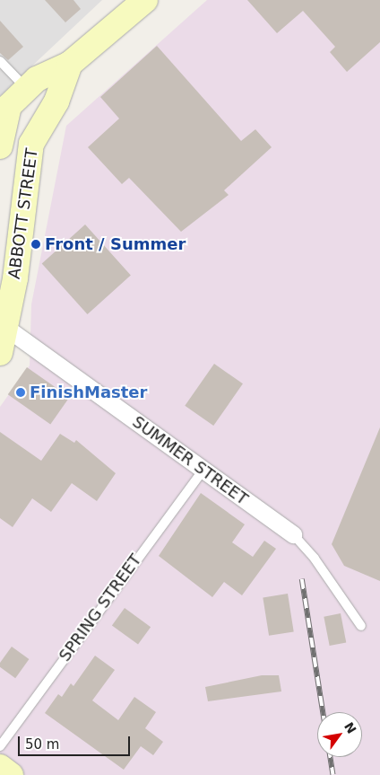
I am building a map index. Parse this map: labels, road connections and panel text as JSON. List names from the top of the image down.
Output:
{
  "streets": {
    "main road": ["ABBOTT STREET"],
    "street": ["SUMMER STREET"],
    "lane": ["SPRING STREET"]
  },
  "crossings": [
    ["ABBOTT STREET", "SUMMER STREET"],
    ["SUMMER STREET", "SPRING STREET"]
  ],
  "places": ["Front / Summer", "FinishMaster"],
  "scale_bar": "50 m",
  "north": "top right"
}
